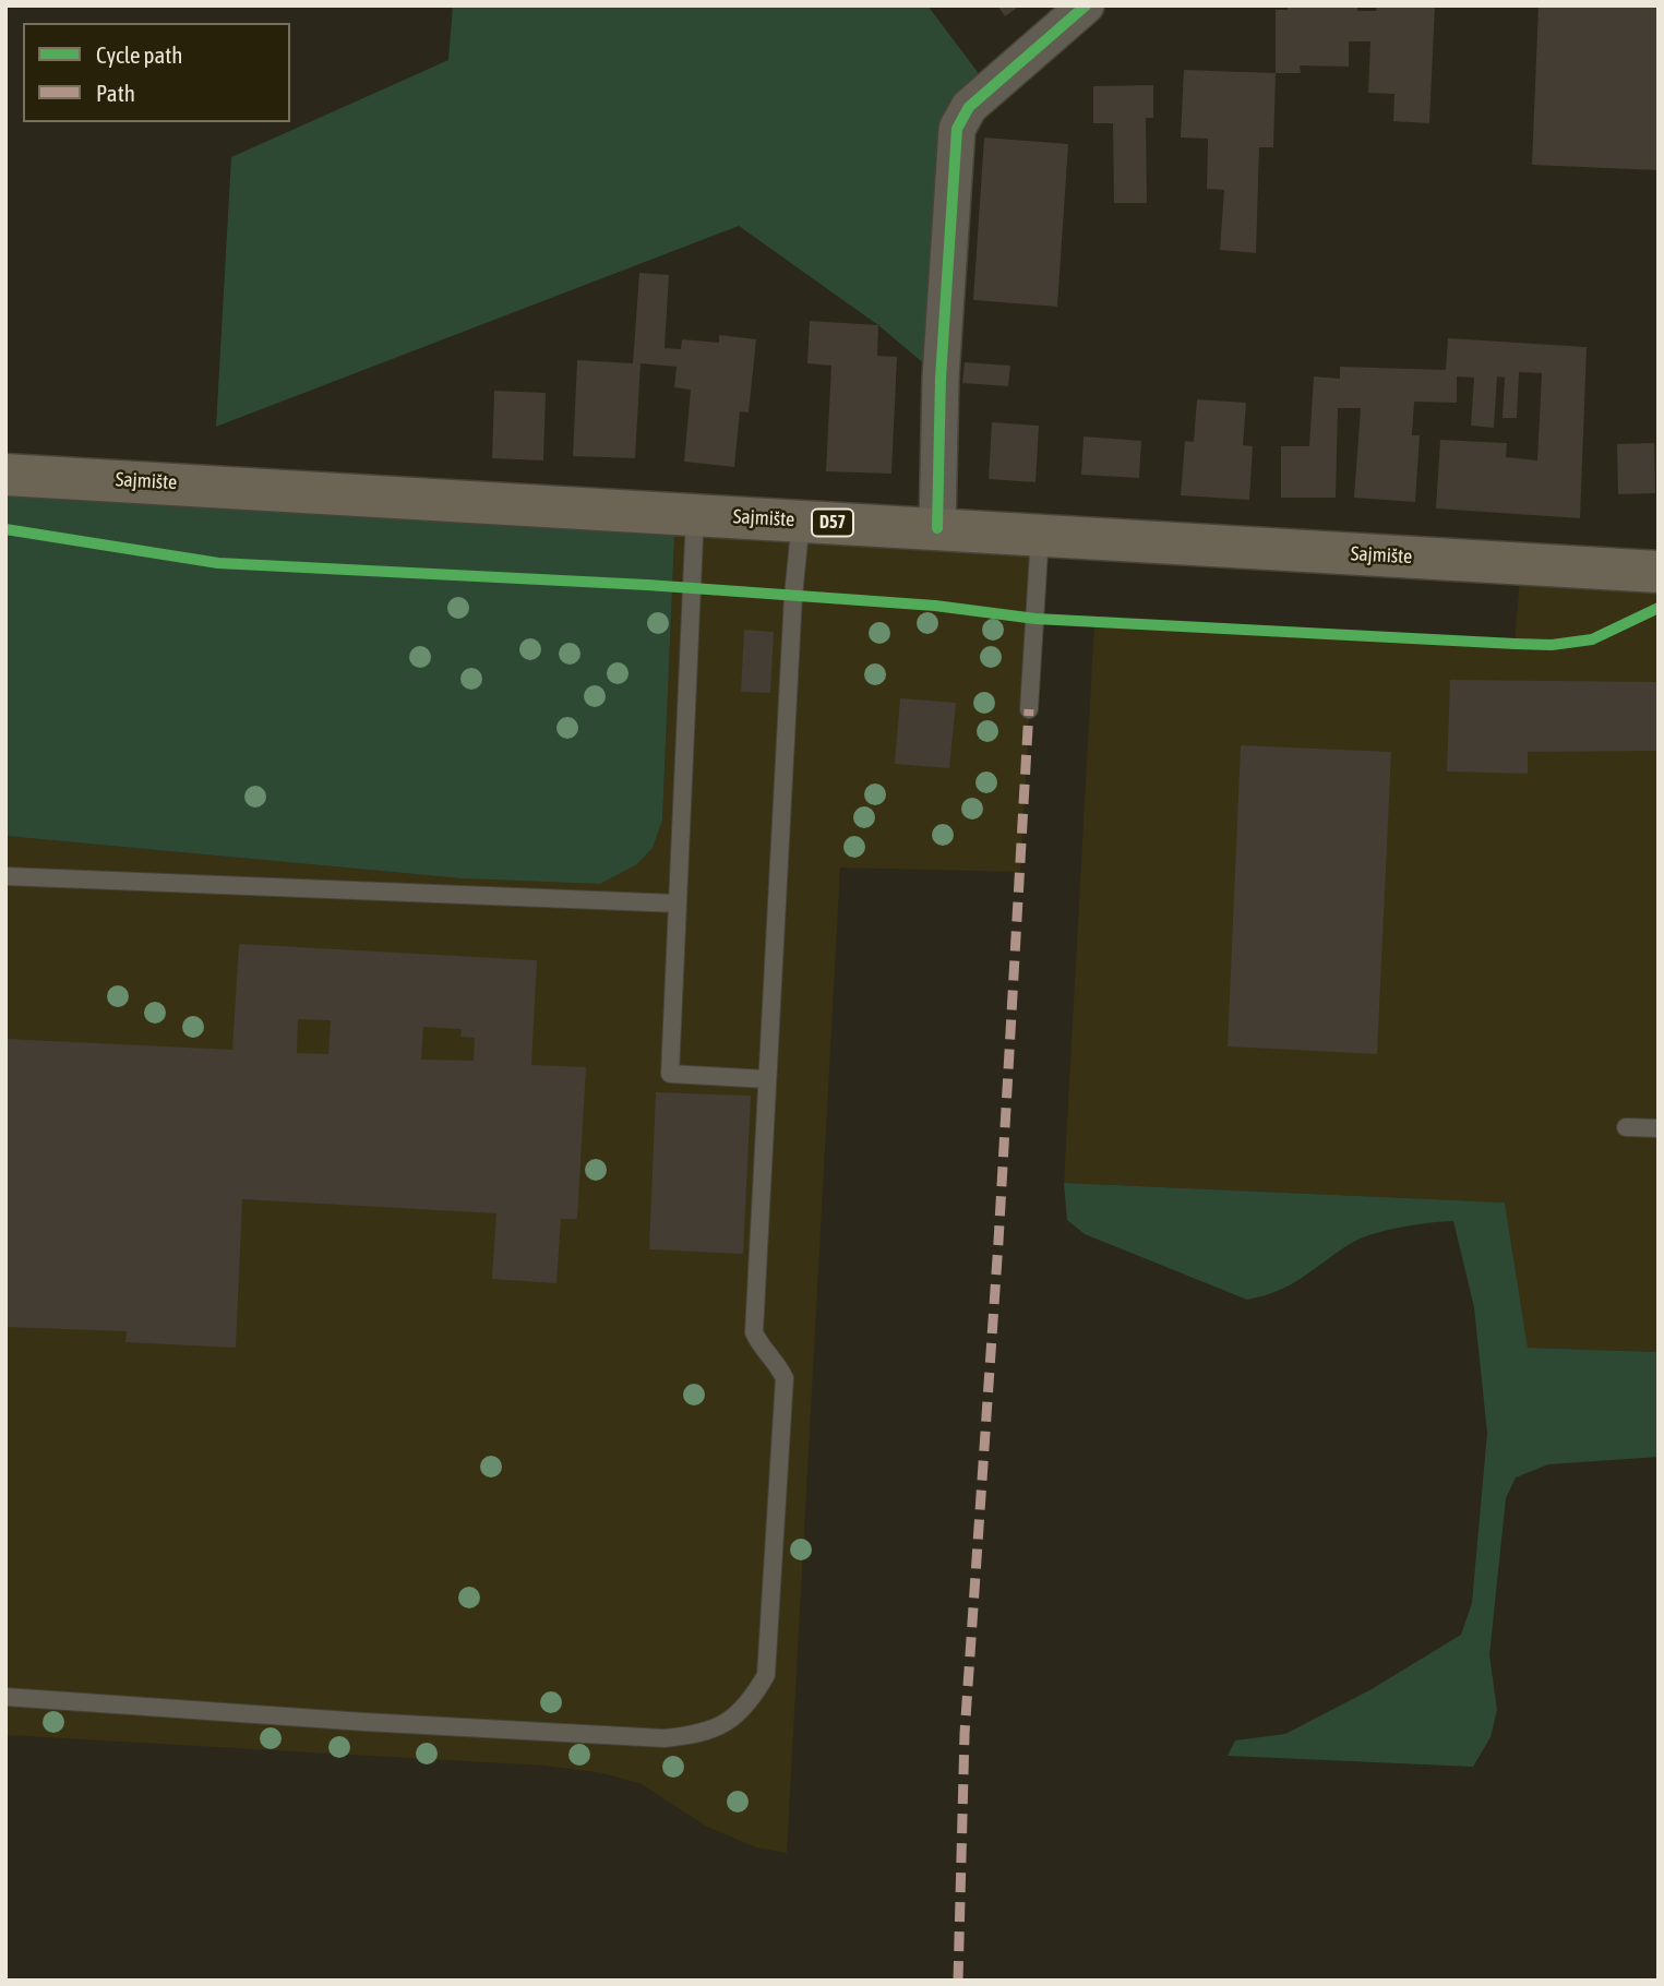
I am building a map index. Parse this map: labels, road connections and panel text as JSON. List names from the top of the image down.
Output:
{
  "streets": {
    "main road": ["Sajmište", "D57"]
  },
  "legend": ["Cycle path", "Path"]
}
